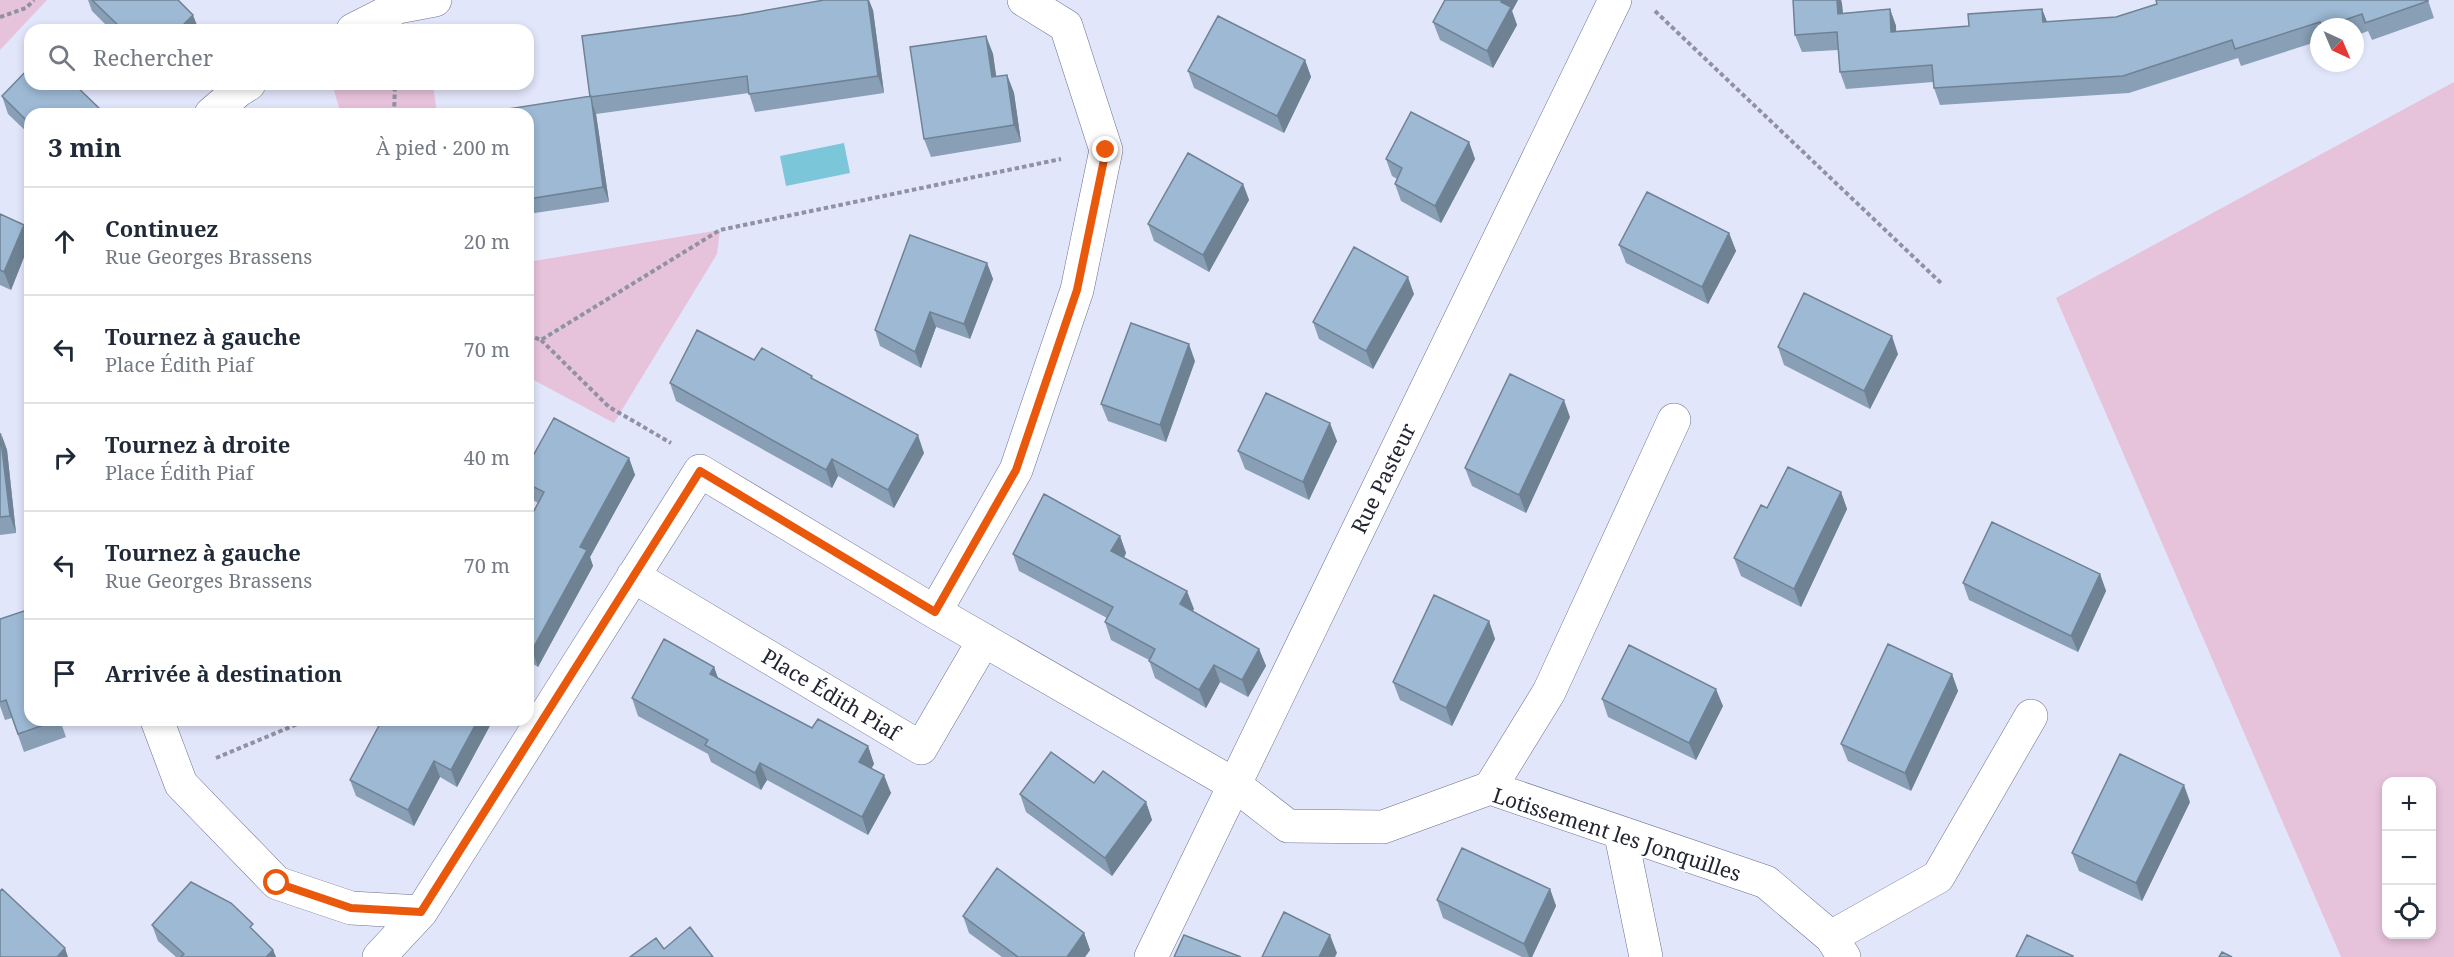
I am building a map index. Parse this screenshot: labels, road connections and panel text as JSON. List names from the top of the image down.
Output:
{
  "streets": {
    "street": ["Rue Pasteur", "Place Édith Piaf", "Lotissement les Jonquilles"]
  },
  "crossings": [
    ["Rue Pasteur", "Lotissement les Jonquilles"]
  ],
  "north": "bottom right",
  "page": {
    "search": "Rechercher",
    "heading": ["3 min", "À pied · 200 m"],
    "list": [
      ["Continuez", "Rue Georges Brassens", "20 m"],
      ["Tournez à gauche", "Place Édith Piaf", "70 m"],
      ["Tournez à droite", "Place Édith Piaf", "40 m"],
      ["Tournez à gauche", "Rue Georges Brassens", "70 m"],
      "Arrivée à destination"
    ],
    "map_buttons": ["+", "−"]
  }
}
